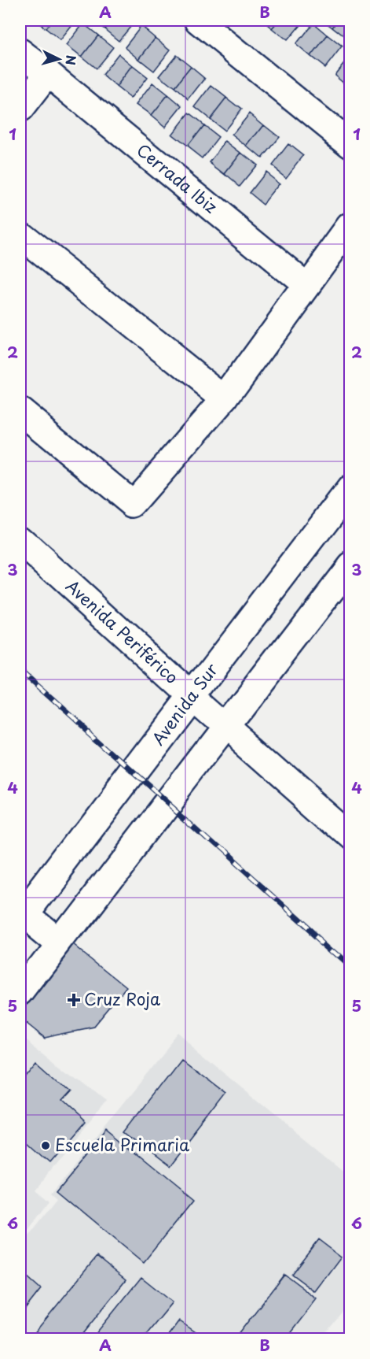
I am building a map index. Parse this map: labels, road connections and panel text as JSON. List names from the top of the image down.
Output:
{
  "streets": {
    "street": ["Cerrada Ibiz", "Avenida Periférico", "Avenida Sur"]
  },
  "crossings": [
    ["Avenida Periférico", "Avenida Sur"]
  ],
  "places": {
    "health": ["Cruz Roja"],
    "other": ["Escuela Primaria"]
  },
  "north": "right",
  "grid": {
    "columns": ["A", "B"],
    "rows": [
      "1",
      "2",
      "3",
      "4",
      "5",
      "6"
    ]
  }
}
